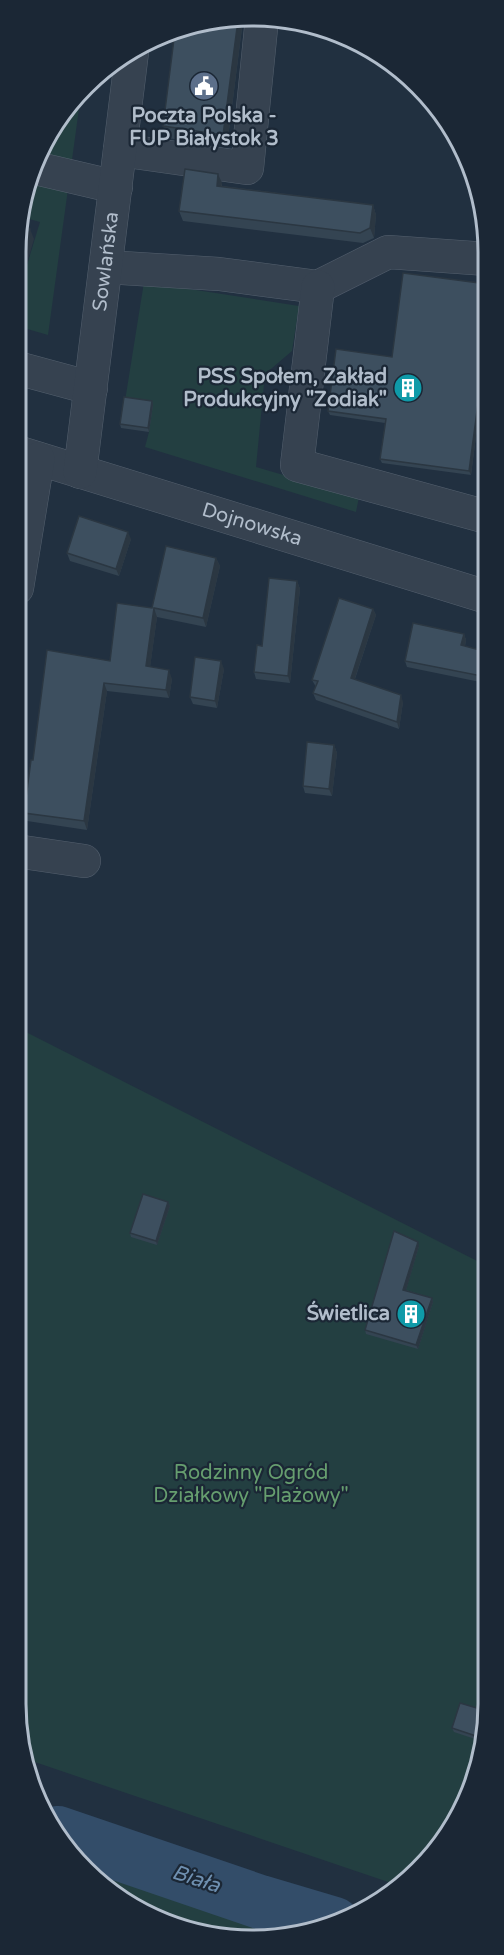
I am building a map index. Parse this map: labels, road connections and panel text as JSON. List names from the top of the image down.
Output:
{
  "streets": {
    "street": ["Sowlańska", "Dojnowska"]
  },
  "crossings": [
    ["Sowlańska", "Dojnowska"]
  ],
  "water": ["Biała"],
  "parks": ["Rodzinny Ogród Działkowy \"Plażowy\""],
  "places": {
    "public building": ["Poczta Polska - FUP Białystok 3"],
    "building": ["PSS Społem, Zakład Produkcyjny \"Zodiak\"", "Świetlica"]
  }
}
